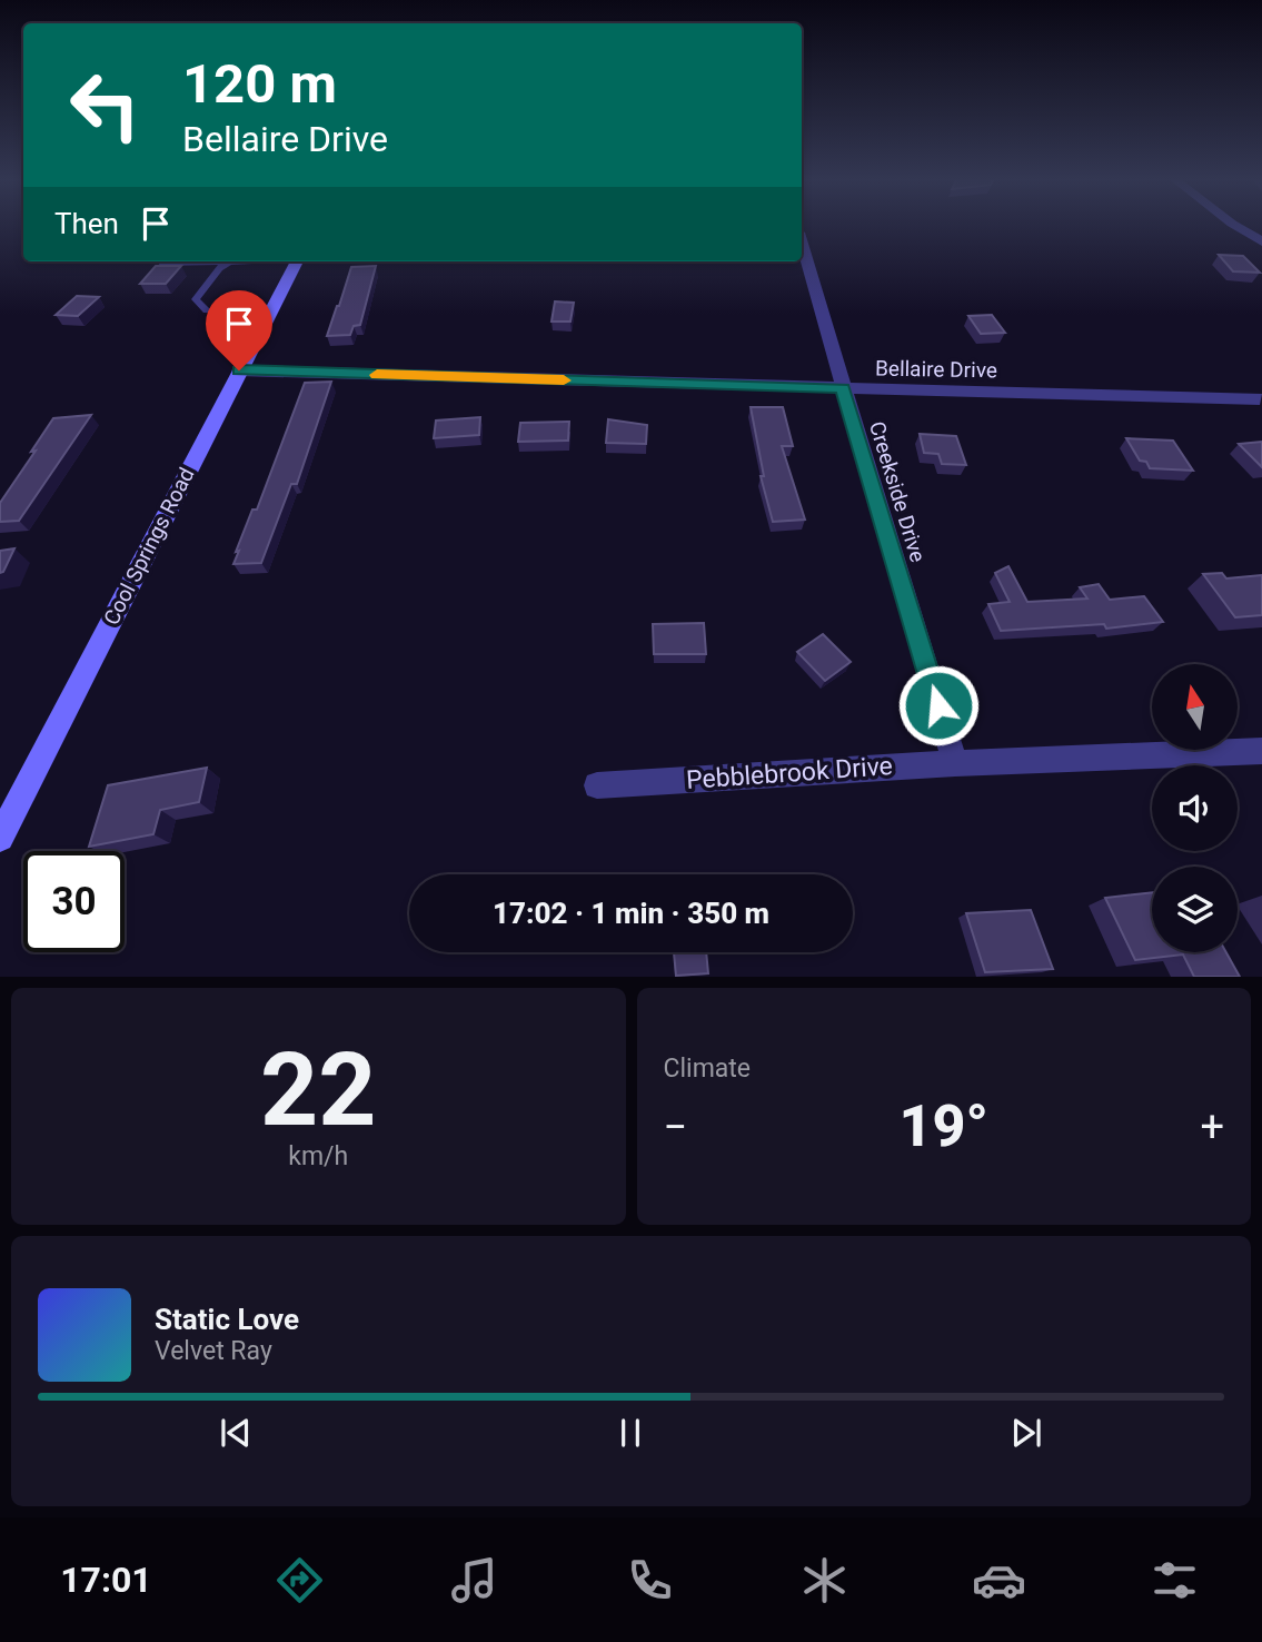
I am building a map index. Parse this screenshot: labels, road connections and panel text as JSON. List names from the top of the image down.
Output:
{
  "streets": {
    "street": [
      "Bellaire Drive",
      "Creekside Drive",
      "Cool Springs Road",
      "Pebblebrook Drive"
    ]
  },
  "crossings": [
    ["Bellaire Drive", "Creekside Drive"],
    ["Bellaire Drive", "Cool Springs Road"],
    ["Creekside Drive", "Pebblebrook Drive"]
  ],
  "north": "top",
  "page": {
    "turn": ["120 m", "Bellaire Drive"],
    "then": "Then",
    "limit": "30",
    "trip": "17:02 · 1 min · 350 m",
    "tile": [
      ["22", "km/h"],
      "Climate"
    ],
    "heat": ["−", "19°", "+"],
    "song": ["Static Love", "Velvet Ray"],
    "tabs": "17:01"
  }
}
